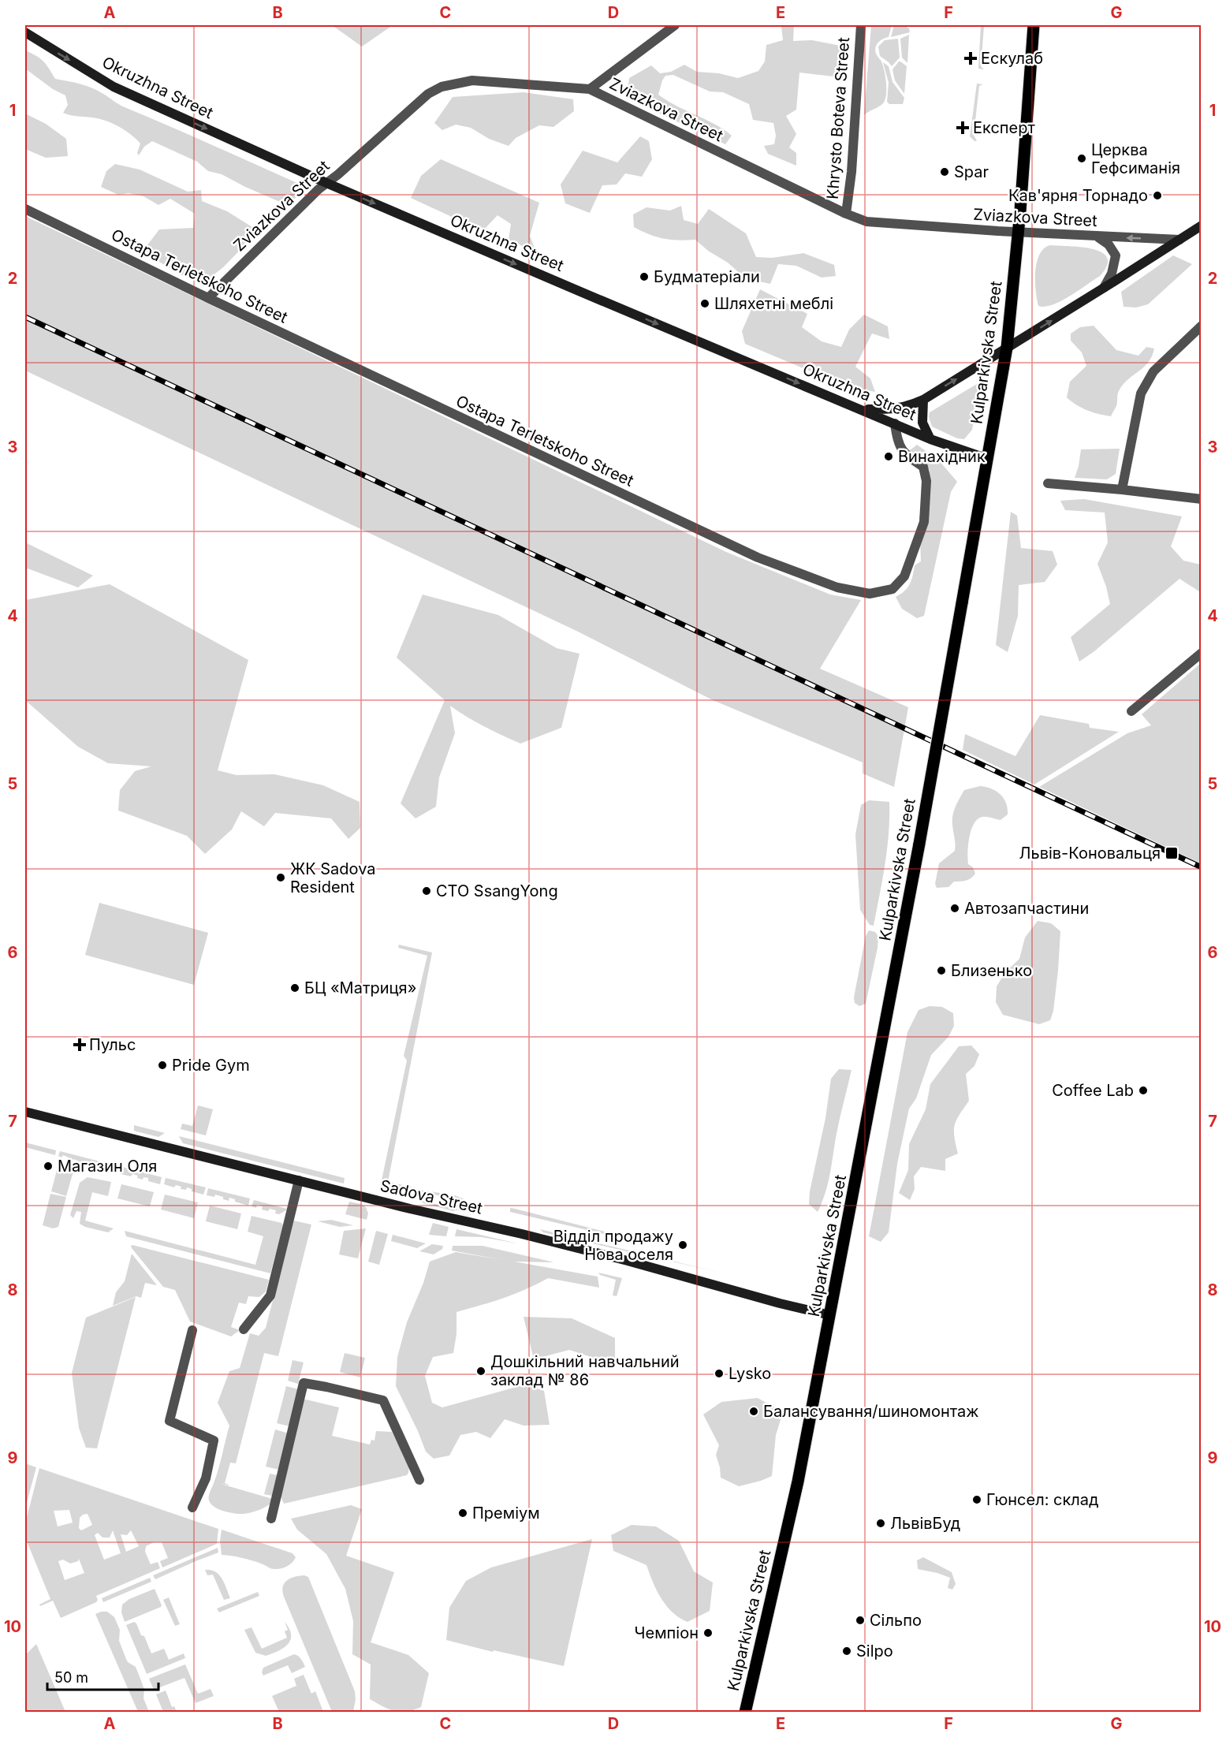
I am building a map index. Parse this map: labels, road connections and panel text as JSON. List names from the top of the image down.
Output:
{
  "streets": {
    "main road": ["Okruzhna Street", "Kulparkivska Street", "Sadova Street"],
    "street": ["Zviazkova Street", "Khrysto Boteva Street", "Ostapa Terletskoho Street"]
  },
  "crossings": [
    ["Okruzhna Street", "Zviazkova Street"],
    ["Okruzhna Street", "Ostapa Terletskoho Street"],
    ["Okruzhna Street", "Kulparkivska Street"],
    ["Zviazkova Street", "Khrysto Boteva Street"],
    ["Zviazkova Street", "Ostapa Terletskoho Street"],
    ["Zviazkova Street", "Kulparkivska Street"],
    ["Kulparkivska Street", "Sadova Street"]
  ],
  "one_way": ["Okruzhna Street"],
  "places": {
    "health": ["Ескулаб", "Експерт", "Пульс"],
    "other": [
      "Церква Гефсиманія",
      "Spar",
      "Кав'ярня Торнадо",
      "Будматеріали",
      "Шляхетні меблі",
      "Винахідник",
      "ЖК Sadova Resident",
      "СТО SsangYong",
      "Автозапчастини",
      "Близенько",
      "БЦ «Матриця»",
      "Pride Gym",
      "Coffee Lab",
      "Магазин Оля",
      "Відділ продажу Нова оселя",
      "Дошкільний навчальний заклад № 86",
      "Lysko",
      "Балансування/шиномонтаж",
      "Гюнсел: склад",
      "Преміум",
      "ЛьвівБуд",
      "Сільпо",
      "Чемпіон",
      "Silpo"
    ],
    "transit": ["Львів-Коновальця"]
  },
  "scale_bar": "50 m",
  "grid": {
    "columns": [
      "A",
      "B",
      "C",
      "D",
      "E",
      "F",
      "G"
    ],
    "rows": [
      "1",
      "2",
      "3",
      "4",
      "5",
      "6",
      "7",
      "8",
      "9",
      "10"
    ]
  }
}
